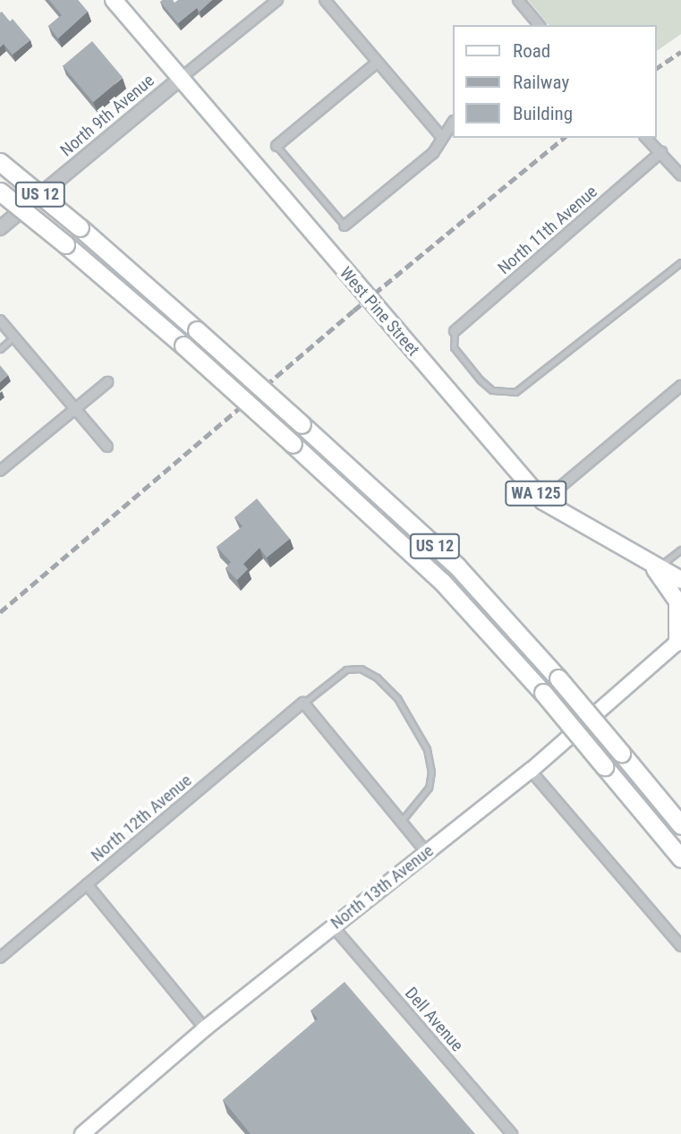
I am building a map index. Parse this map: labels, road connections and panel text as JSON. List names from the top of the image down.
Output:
{
  "streets": {
    "highway": ["US 12"],
    "main road": ["West Pine Street", "WA 125", "North 13th Avenue"],
    "street": [
      "North 9th Avenue",
      "North 11th Avenue",
      "North 12th Avenue",
      "Dell Avenue"
    ]
  },
  "crossings": [
    ["North 9th Avenue", "West Pine Street"],
    ["West Pine Street", "WA 125"],
    ["WA 125", "North 13th Avenue"],
    ["North 13th Avenue", "Dell Avenue"]
  ],
  "legend": ["Road", "Railway", "Building"]
}
